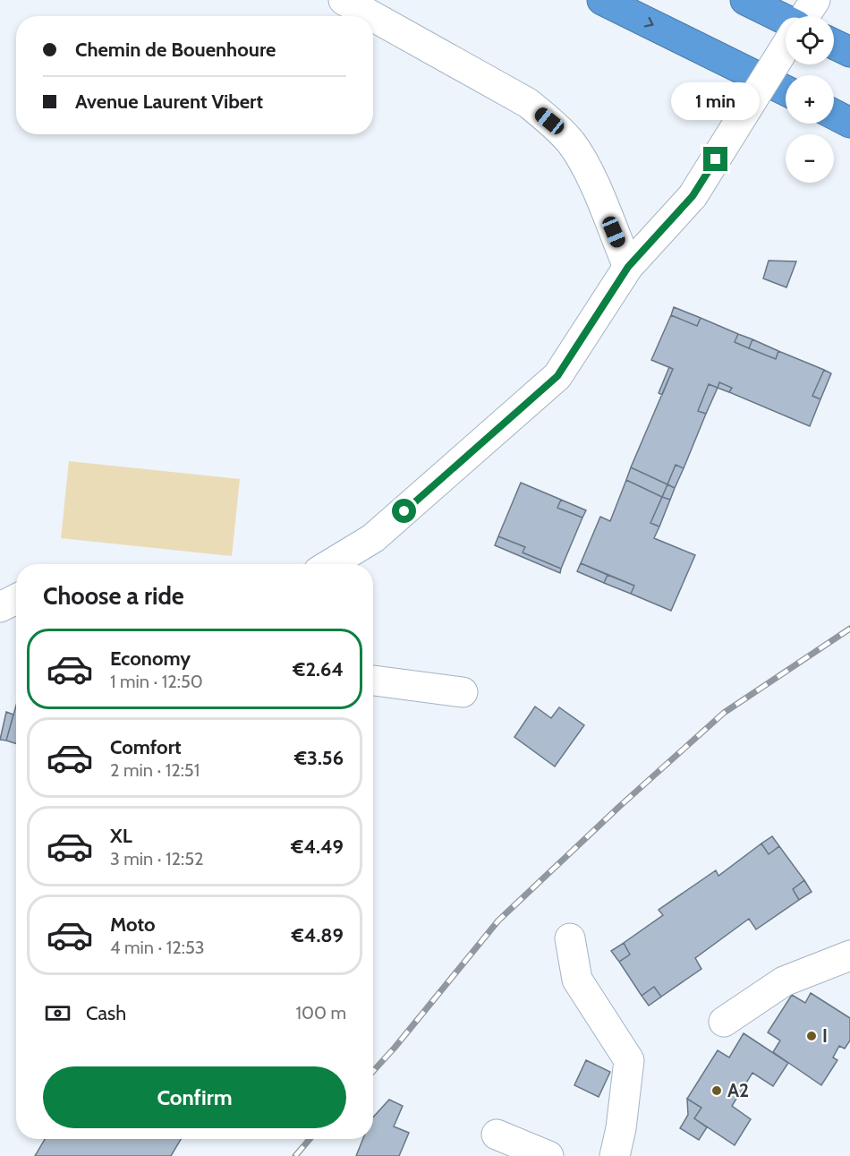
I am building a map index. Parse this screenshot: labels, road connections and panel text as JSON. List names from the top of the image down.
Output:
{
  "places": ["I", "A2"],
  "page": {
    "map_buttons": ["+", "−"],
    "banner": ["Chemin de Bouenhoure", "Avenue Laurent Vibert"],
    "bubble": "1 min",
    "heading": "Choose a ride",
    "list": [
      {
        "name": "Economy",
        "note": "1 min · 12:50",
        "value": "€2.64"
      },
      {
        "name": "Comfort",
        "note": "2 min · 12:51",
        "value": "€3.56"
      },
      {
        "name": "XL",
        "note": "3 min · 12:52",
        "value": "€4.49"
      },
      {
        "name": "Moto",
        "note": "4 min · 12:53",
        "value": "€4.89"
      }
    ],
    "pay": ["Cash", "100 m"],
    "buttons": "Confirm"
  }
}
